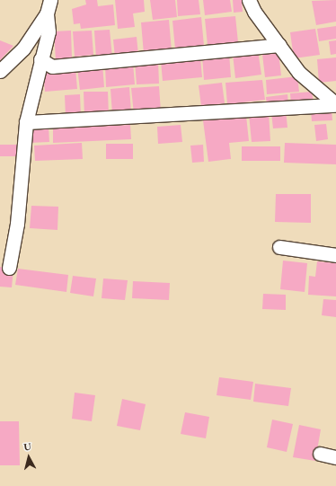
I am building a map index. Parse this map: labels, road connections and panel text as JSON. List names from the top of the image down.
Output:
{
  "north": "top"
}
